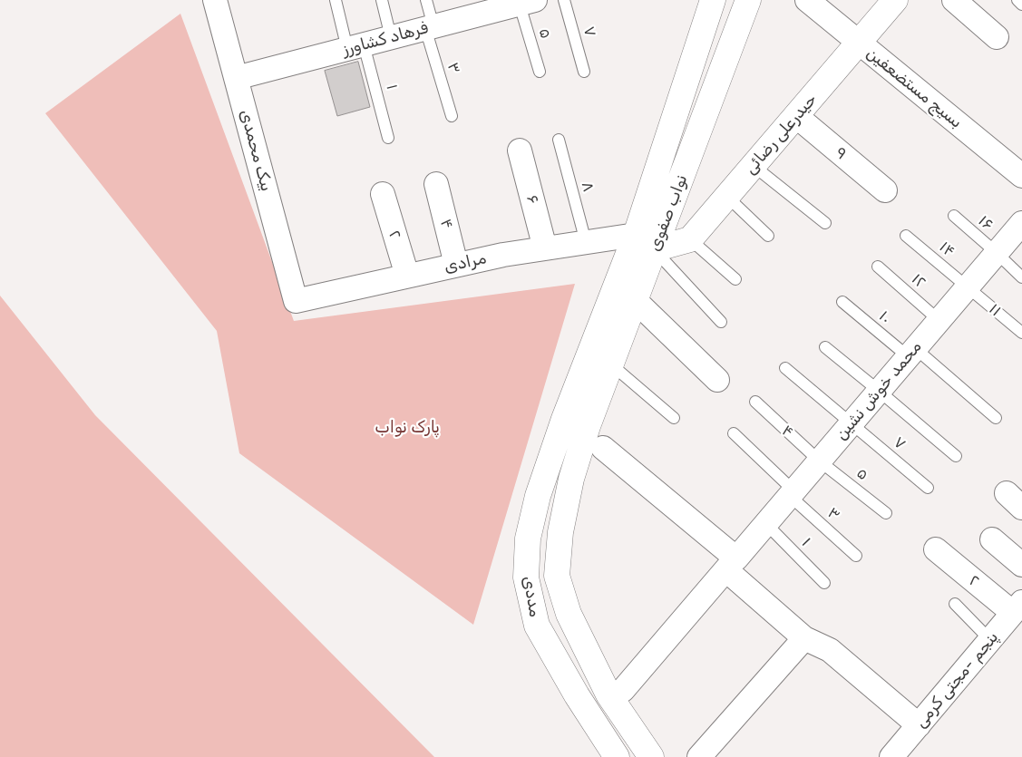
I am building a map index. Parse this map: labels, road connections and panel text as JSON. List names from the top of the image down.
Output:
{
  "streets": {
    "street": [
      "فرهاد کشاورز",
      "بسیج مستضعفین",
      "حیدرعلی رضائی",
      "بیک محمدی",
      "۹",
      "۶",
      "نواب صفوی",
      "۴",
      "۲",
      "مرادی",
      "محمد خوش نشین",
      "مددی",
      "پنجم -مجتی کرمی"
    ],
    "lane": [
      "۷",
      "۵",
      "۳",
      "۱",
      "۸",
      "۱۶",
      "۱۴",
      "۱۲",
      "۱۱",
      "۱۰"
    ]
  },
  "crossings": [
    ["۷", "محمد خوش نشین"],
    ["۵", "فرهاد کشاورز"],
    ["۵", "۴"],
    ["۵", "محمد خوش نشین"],
    ["فرهاد کشاورز", "۳"],
    ["فرهاد کشاورز", "۱"],
    ["فرهاد کشاورز", "بیک محمدی"],
    ["۳", "محمد خوش نشین"],
    ["۱", "محمد خوش نشین"],
    ["بسیج مستضعفین", "حیدرعلی رضائی"],
    ["حیدرعلی رضائی", "۹"],
    ["بیک محمدی", "مرادی"],
    ["۸", "مرادی"],
    ["۶", "مرادی"],
    ["نواب صفوی", "مرادی"],
    ["نواب صفوی", "مددی"],
    ["۱۶", "محمد خوش نشین"],
    ["۴", "مرادی"],
    ["۴", "محمد خوش نشین"],
    ["۲", "مرادی"],
    ["۲", "پنجم -مجتی کرمی"],
    ["۱۴", "۱۱"],
    ["۱۴", "محمد خوش نشین"],
    ["۱۲", "محمد خوش نشین"],
    ["۱۱", "محمد خوش نشین"],
    ["۱۰", "محمد خوش نشین"]
  ],
  "parks": ["پارک نواب"]
}
